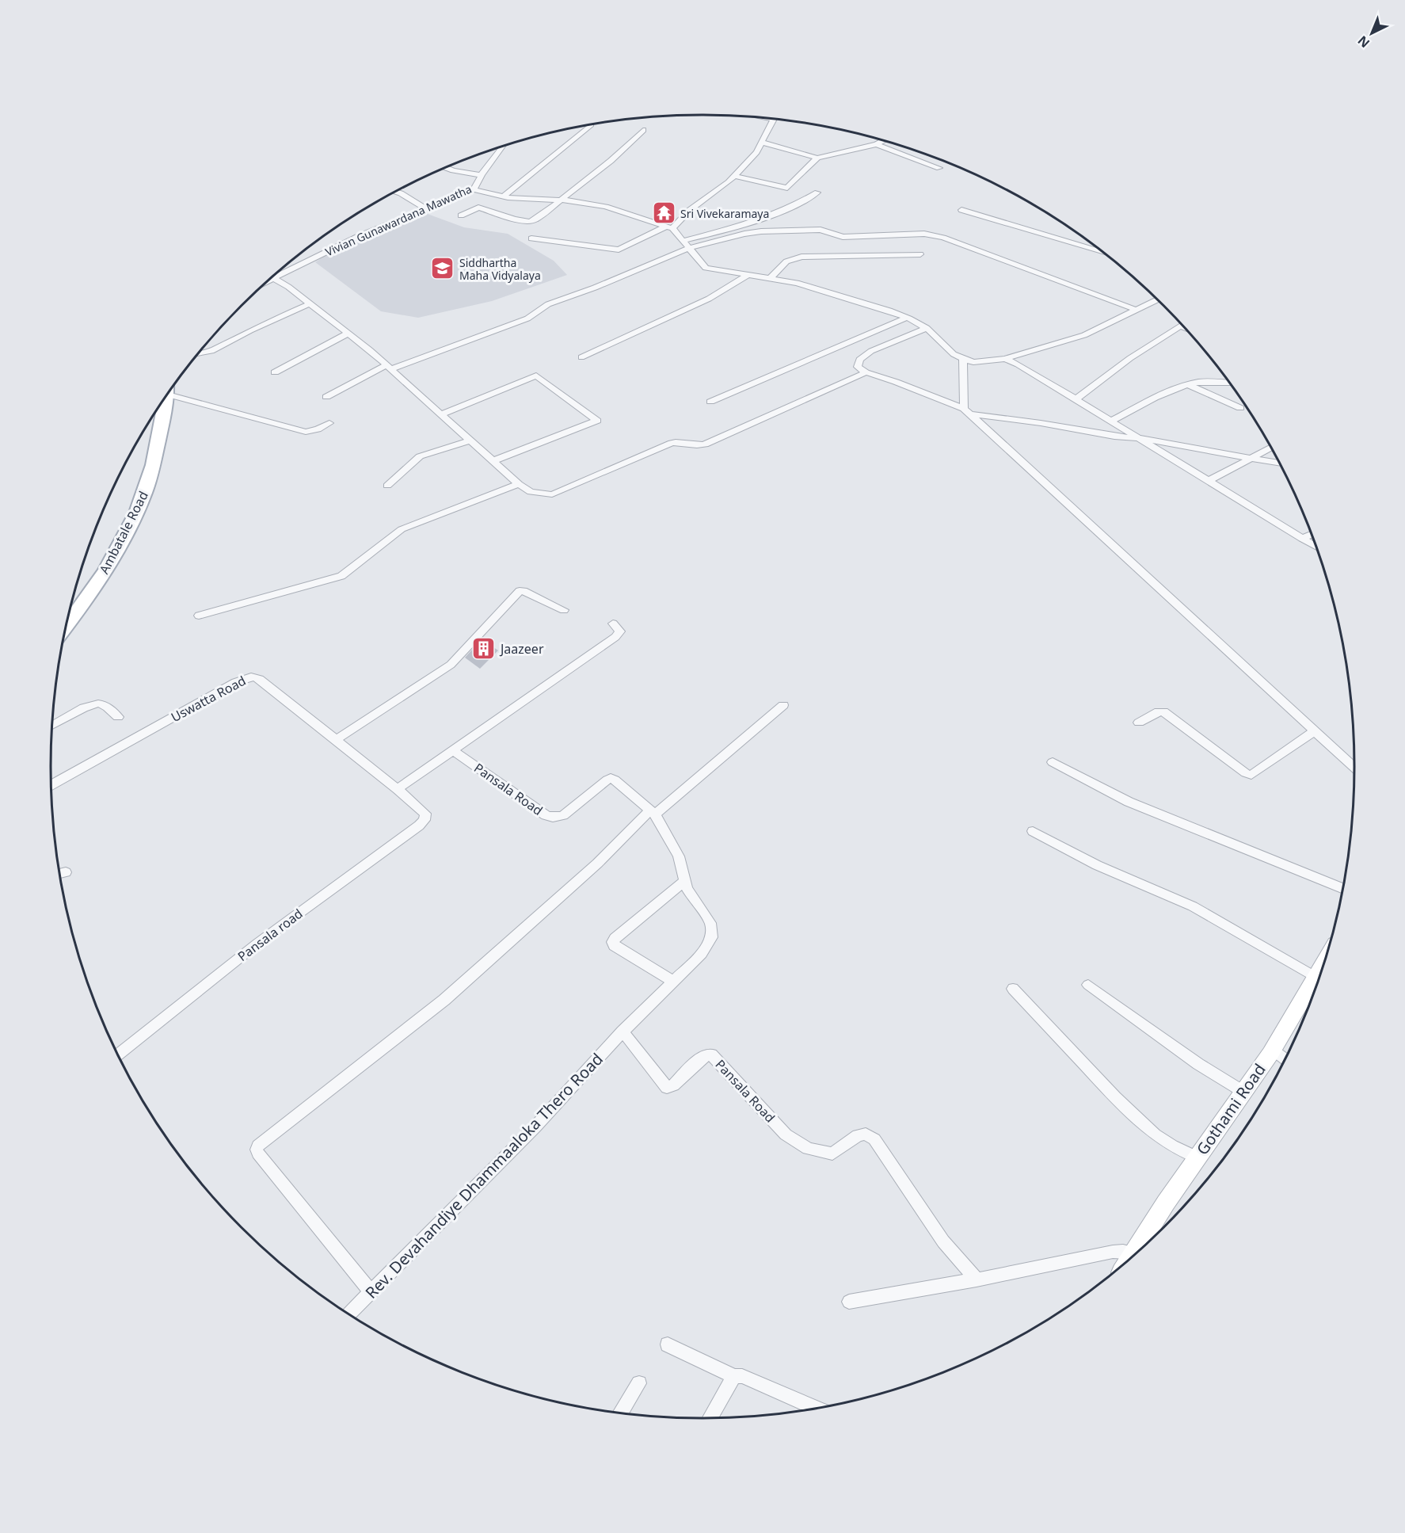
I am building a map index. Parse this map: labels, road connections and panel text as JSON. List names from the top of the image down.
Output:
{
  "streets": {
    "main road": ["Ambatale Road"],
    "street": [
      "Vivian Gunawardana Mawatha",
      "Uswatta Road",
      "Pansala Road",
      "Pansala road",
      "Gothami Road",
      "Rev. Devahandiye Dhammaaloka Thero Road"
    ]
  },
  "crossings": [
    ["Uswatta Road", "Pansala road"],
    ["Pansala Road", "Rev. Devahandiye Dhammaaloka Thero Road"]
  ],
  "places": {
    "temple": ["Sri Vivekaramaya"],
    "school or university": ["Siddhartha Maha Vidyalaya"],
    "building": ["Jaazeer"]
  },
  "north": "bottom left"
}
